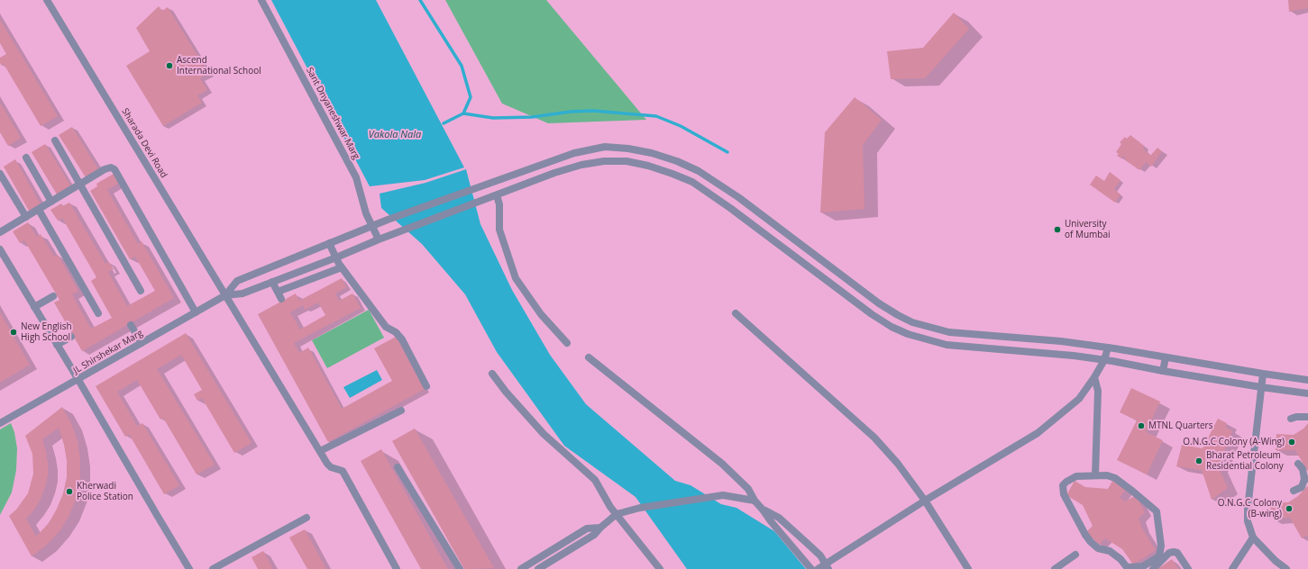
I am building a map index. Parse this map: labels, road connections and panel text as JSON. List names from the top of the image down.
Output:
{
  "streets": {
    "street": ["Sant Dnyaneshwar Marg", "Sharada Devi Road", "JL Shirshekar Marg"]
  },
  "crossings": [
    ["Sharada Devi Road", "JL Shirshekar Marg"]
  ],
  "water": ["Vakola Nala"],
  "places": [
    "Ascend International School",
    "University of Mumbai",
    "New English High School",
    "MTNL Quarters",
    "O.N.G.C Colony (A-Wing)",
    "Bharat Petroleum Residential Colony",
    "Kherwadi Police Station",
    "O.N.G.C Colony (B-wing)"
  ]
}
